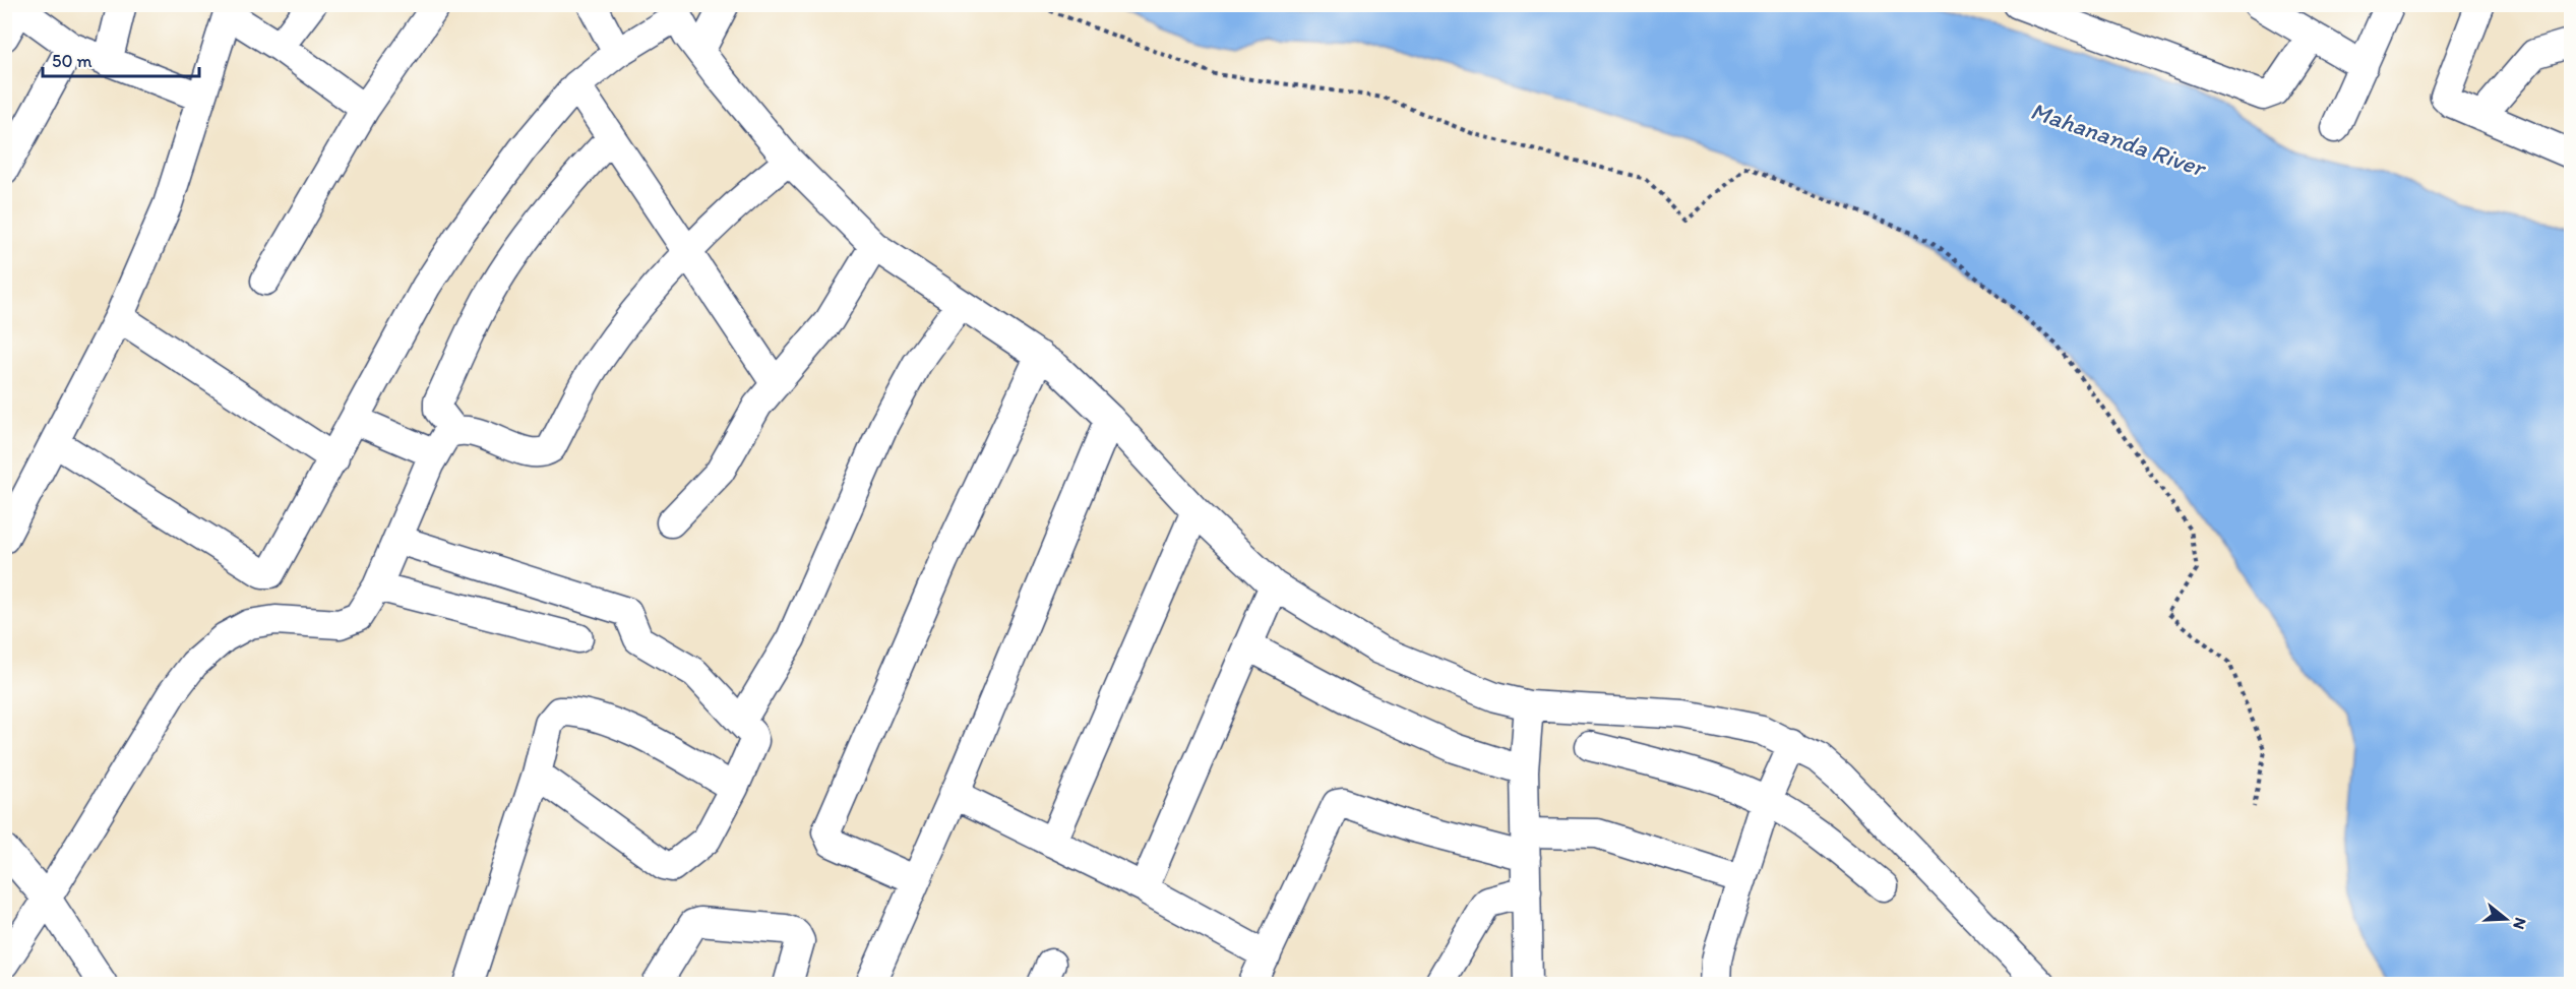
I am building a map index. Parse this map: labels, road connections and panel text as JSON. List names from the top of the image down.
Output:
{
  "water": ["Mahananda River"],
  "scale_bar": "50 m",
  "north": "right"
}
